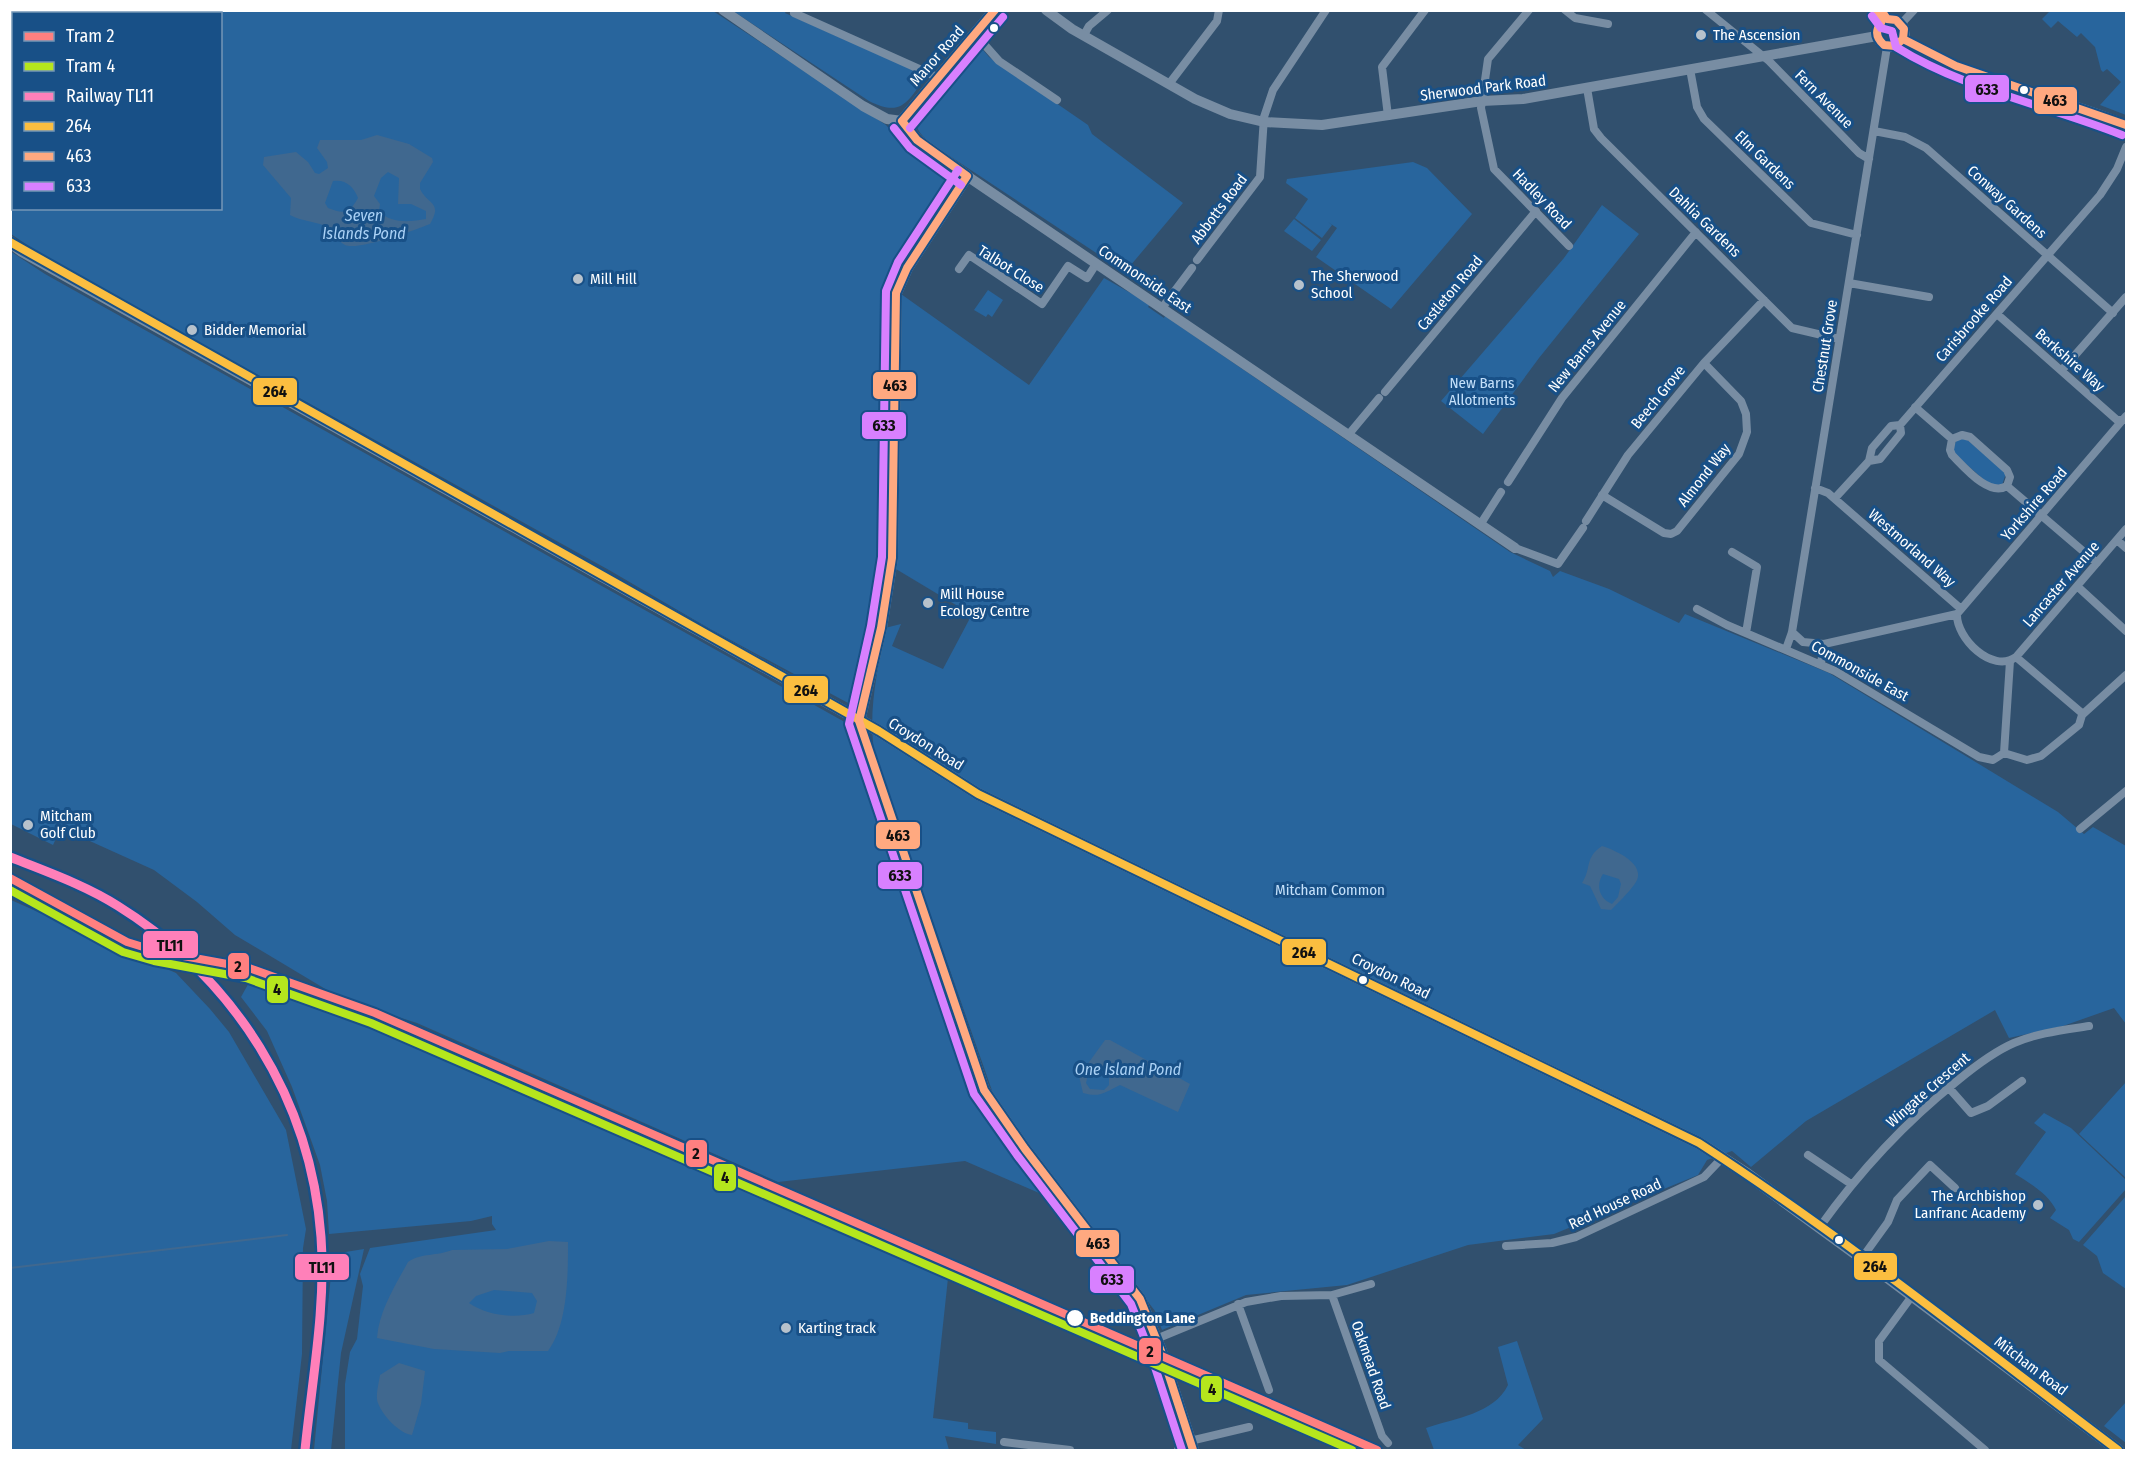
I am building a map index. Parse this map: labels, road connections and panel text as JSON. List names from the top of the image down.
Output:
{
  "streets": {
    "main road": [
      "Manor Road",
      "Commonside East",
      "Croydon Road",
      "Mitcham Road"
    ],
    "street": [
      "Sherwood Park Road",
      "Fern Avenue",
      "Elm Gardens",
      "Hadley Road",
      "Conway Gardens",
      "Abbotts Road",
      "Dahlia Gardens",
      "Talbot Close",
      "Castleton Road",
      "Carisbrooke Road",
      "New Barns Avenue",
      "Chestnut Grove",
      "Berkshire Way",
      "Beech Grove",
      "Almond Way",
      "Yorkshire Road",
      "Westmorland Way",
      "Lancaster Avenue",
      "Wingate Crescent",
      "Red House Road",
      "Oakmead Road"
    ]
  },
  "crossings": [
    ["Manor Road", "Commonside East"],
    ["Sherwood Park Road", "Fern Avenue"],
    ["Sherwood Park Road", "Elm Gardens"],
    ["Sherwood Park Road", "Hadley Road"],
    ["Sherwood Park Road", "Abbotts Road"],
    ["Sherwood Park Road", "Dahlia Gardens"],
    ["Sherwood Park Road", "Chestnut Grove"],
    ["Fern Avenue", "Chestnut Grove"],
    ["Elm Gardens", "Chestnut Grove"],
    ["Hadley Road", "Castleton Road"],
    ["Conway Gardens", "Carisbrooke Road"],
    ["Conway Gardens", "Chestnut Grove"],
    ["Dahlia Gardens", "New Barns Avenue"],
    ["Dahlia Gardens", "Chestnut Grove"],
    ["Dahlia Gardens", "Beech Grove"],
    ["Talbot Close", "Commonside East"],
    ["Commonside East", "Castleton Road"],
    ["Commonside East", "Chestnut Grove"],
    ["Commonside East", "Beech Grove"],
    ["Commonside East", "Westmorland Way"],
    ["Carisbrooke Road", "Berkshire Way"],
    ["Carisbrooke Road", "Westmorland Way"],
    ["Chestnut Grove", "Westmorland Way"],
    ["Berkshire Way", "Yorkshire Road"],
    ["Beech Grove", "Almond Way"],
    ["Yorkshire Road", "Westmorland Way"],
    ["Westmorland Way", "Lancaster Avenue"],
    ["Croydon Road", "Red House Road"],
    ["Croydon Road", "Mitcham Road"],
    ["Wingate Crescent", "Mitcham Road"],
    ["Red House Road", "Mitcham Road"]
  ],
  "water": ["Seven Islands Pond", "One Island Pond"],
  "parks": ["New Barns Allotments", "Mitcham Common"],
  "places": [
    "The Ascension",
    "Mill Hill",
    "The Sherwood School",
    "Bidder Memorial",
    "Mill House Ecology Centre",
    "Mitcham Golf Club",
    "The Archbishop Lanfranc Academy",
    "Beddington Lane",
    "Karting track"
  ],
  "lines": [
    "transit line 463",
    "transit line 633",
    "transit line 264",
    "rail line TL11",
    "tram line 2",
    "tram line 4"
  ],
  "legend": [
    "Tram 2",
    "Tram 4",
    "Railway TL11",
    "264",
    "463",
    "633"
  ]
}
